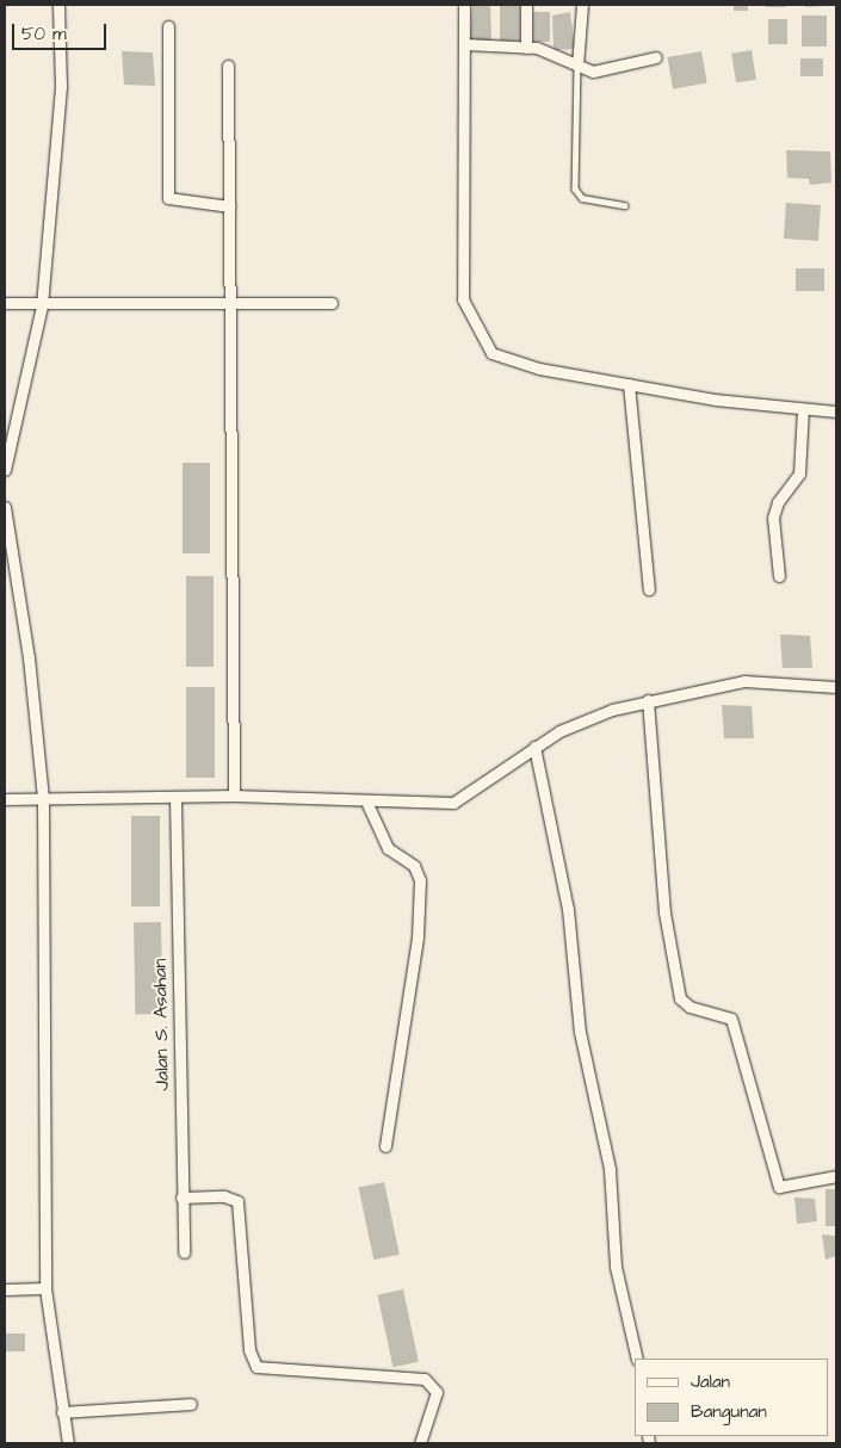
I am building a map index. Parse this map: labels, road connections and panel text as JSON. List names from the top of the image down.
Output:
{
  "streets": {
    "street": ["Jalan S. Asahan"]
  },
  "legend": ["Jalan", "Bangunan"],
  "scale_bar": "50 m"
}
